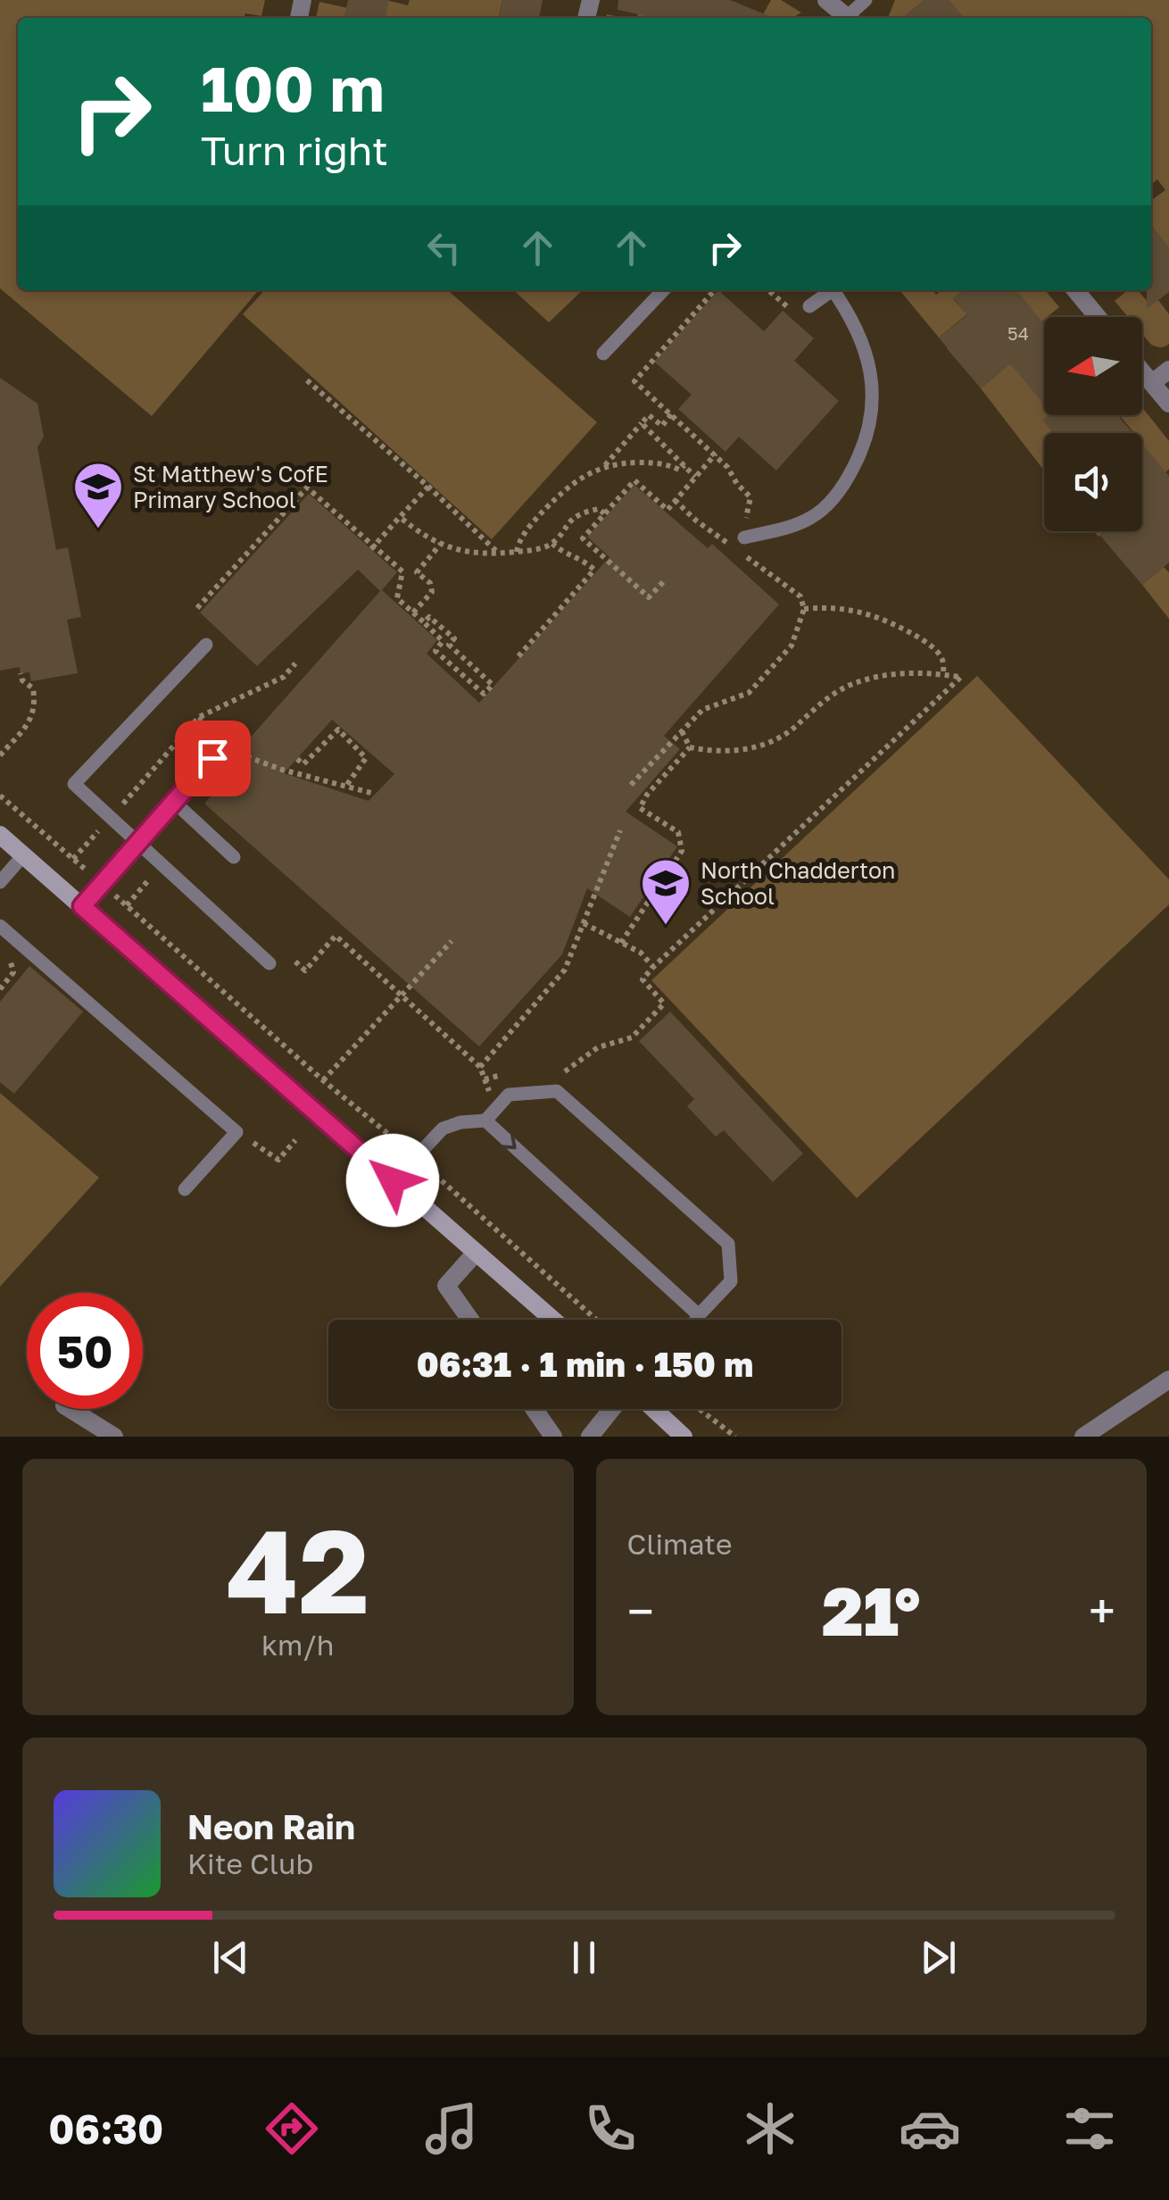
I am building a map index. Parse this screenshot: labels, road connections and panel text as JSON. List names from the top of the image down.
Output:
{
  "places": {
    "school or university": ["St Matthew's CofE Primary School", "North Chadderton School"]
  },
  "house_numbers": ["54"],
  "north": "left",
  "page": {
    "turn": ["100 m", "Turn right"],
    "limit": "50",
    "trip": "06:31 · 1 min · 150 m",
    "tile": [
      ["42", "km/h"],
      "Climate"
    ],
    "heat": ["−", "21°", "+"],
    "song": ["Neon Rain", "Kite Club"],
    "tabs": "06:30"
  }
}
